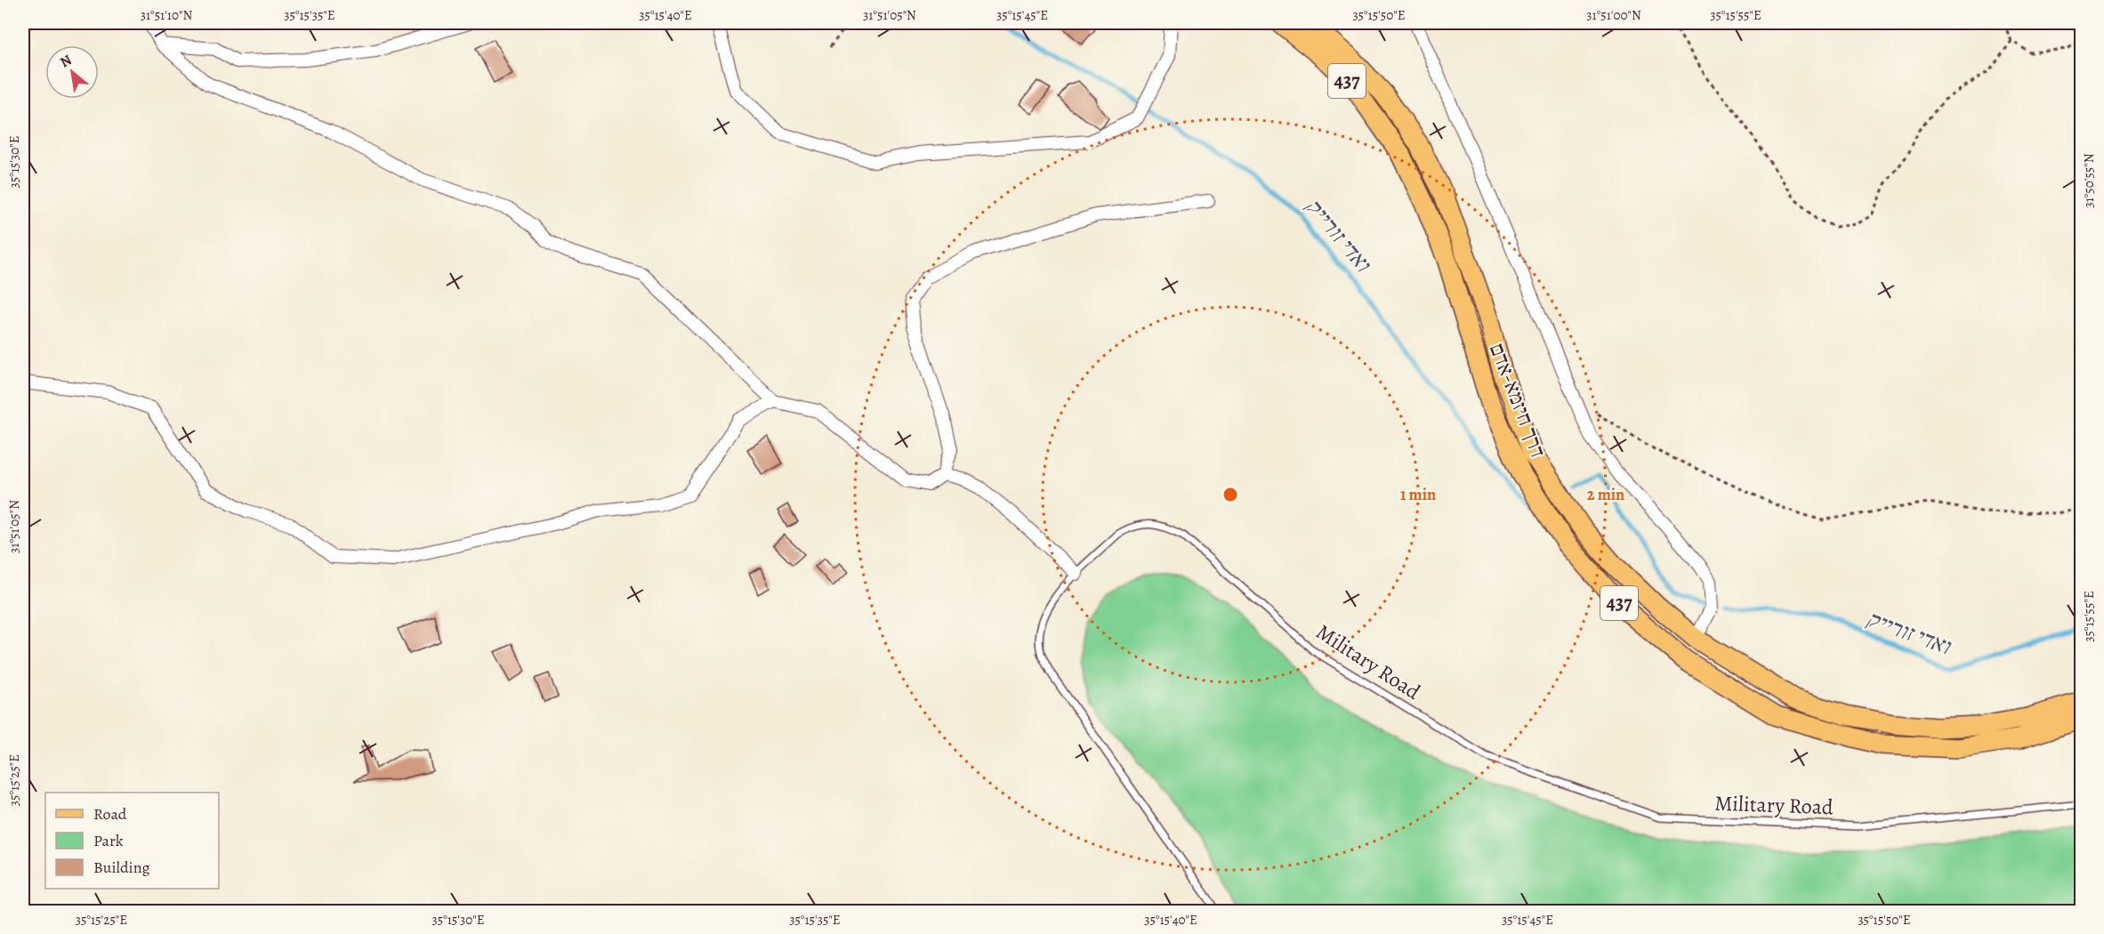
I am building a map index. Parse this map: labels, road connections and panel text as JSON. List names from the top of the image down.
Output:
{
  "streets": {
    "main road": ["437", "דרך חיזמא-אדם"],
    "lane": ["Military Road"]
  },
  "water": ["ואדי זורייק"],
  "legend": ["Road", "Park", "Building"],
  "north": "top left",
  "coordinates": [
    "31°51'10\"N",
    "35°15'35\"E",
    "35°15'40\"E",
    "31°51'05\"N",
    "35°15'45\"E",
    "35°15'50\"E",
    "31°51'00\"N",
    "35°15'55\"E",
    "35°15'30\"E",
    "31°50'55\"N",
    "35°15'25\"E"
  ],
  "rings": ["1 min", "2 min"]
}
